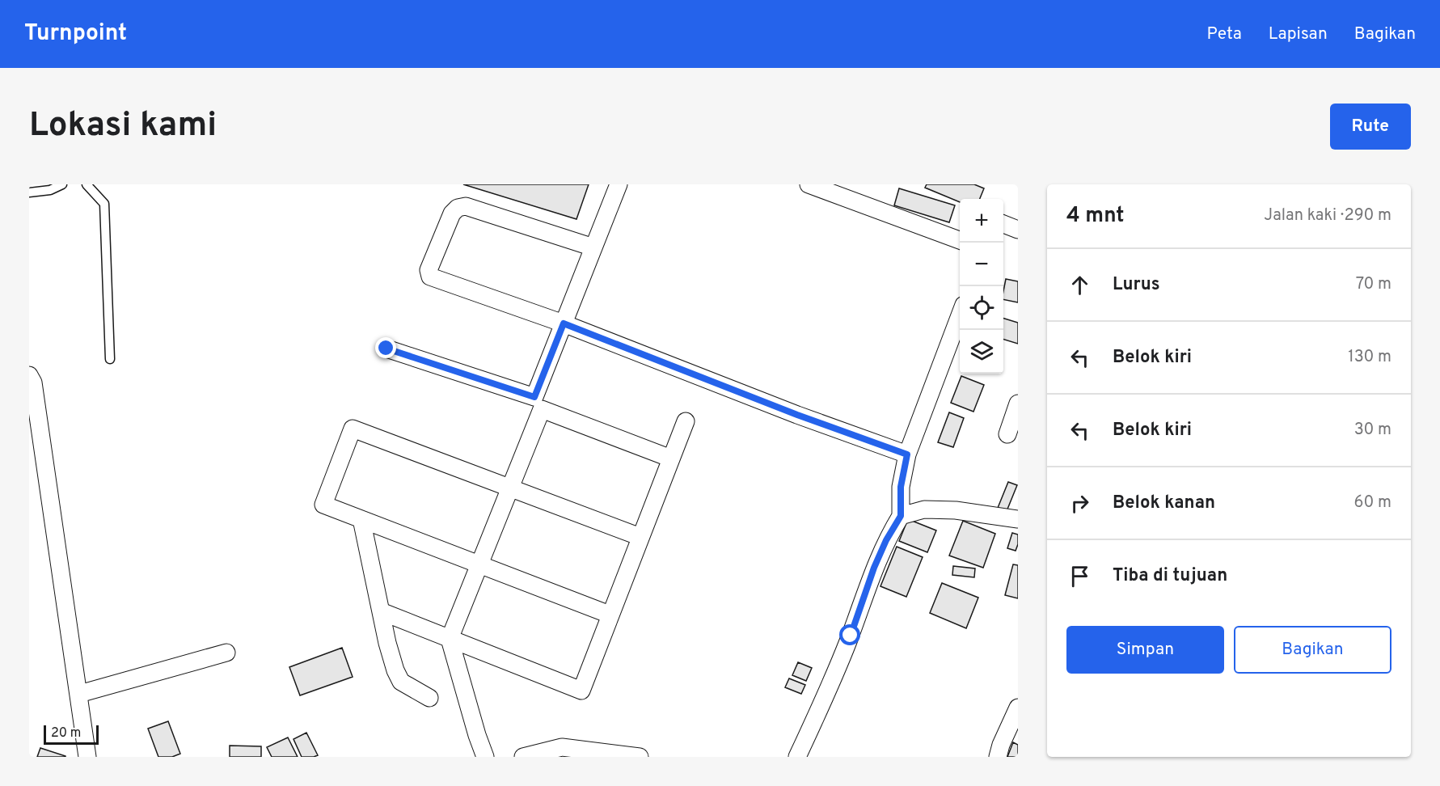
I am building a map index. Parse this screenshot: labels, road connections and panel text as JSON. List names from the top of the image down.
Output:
{
  "scale_bar": "20 m",
  "page": {
    "header": "Turnpoint",
    "nav": ["Peta", "Lapisan", "Bagikan"],
    "buttons": [
      "Rute",
      ["Simpan", "Bagikan"]
    ],
    "title": "Lokasi kami",
    "heading": ["4 mnt", "Jalan kaki · 290 m"],
    "map_buttons": ["+", "−"],
    "list": [
      ["Lurus", "70 m"],
      ["Belok kiri", "130 m"],
      ["Belok kiri", "30 m"],
      ["Belok kanan", "60 m"],
      "Tiba di tujuan"
    ],
    "scale": "20 m"
  }
}
